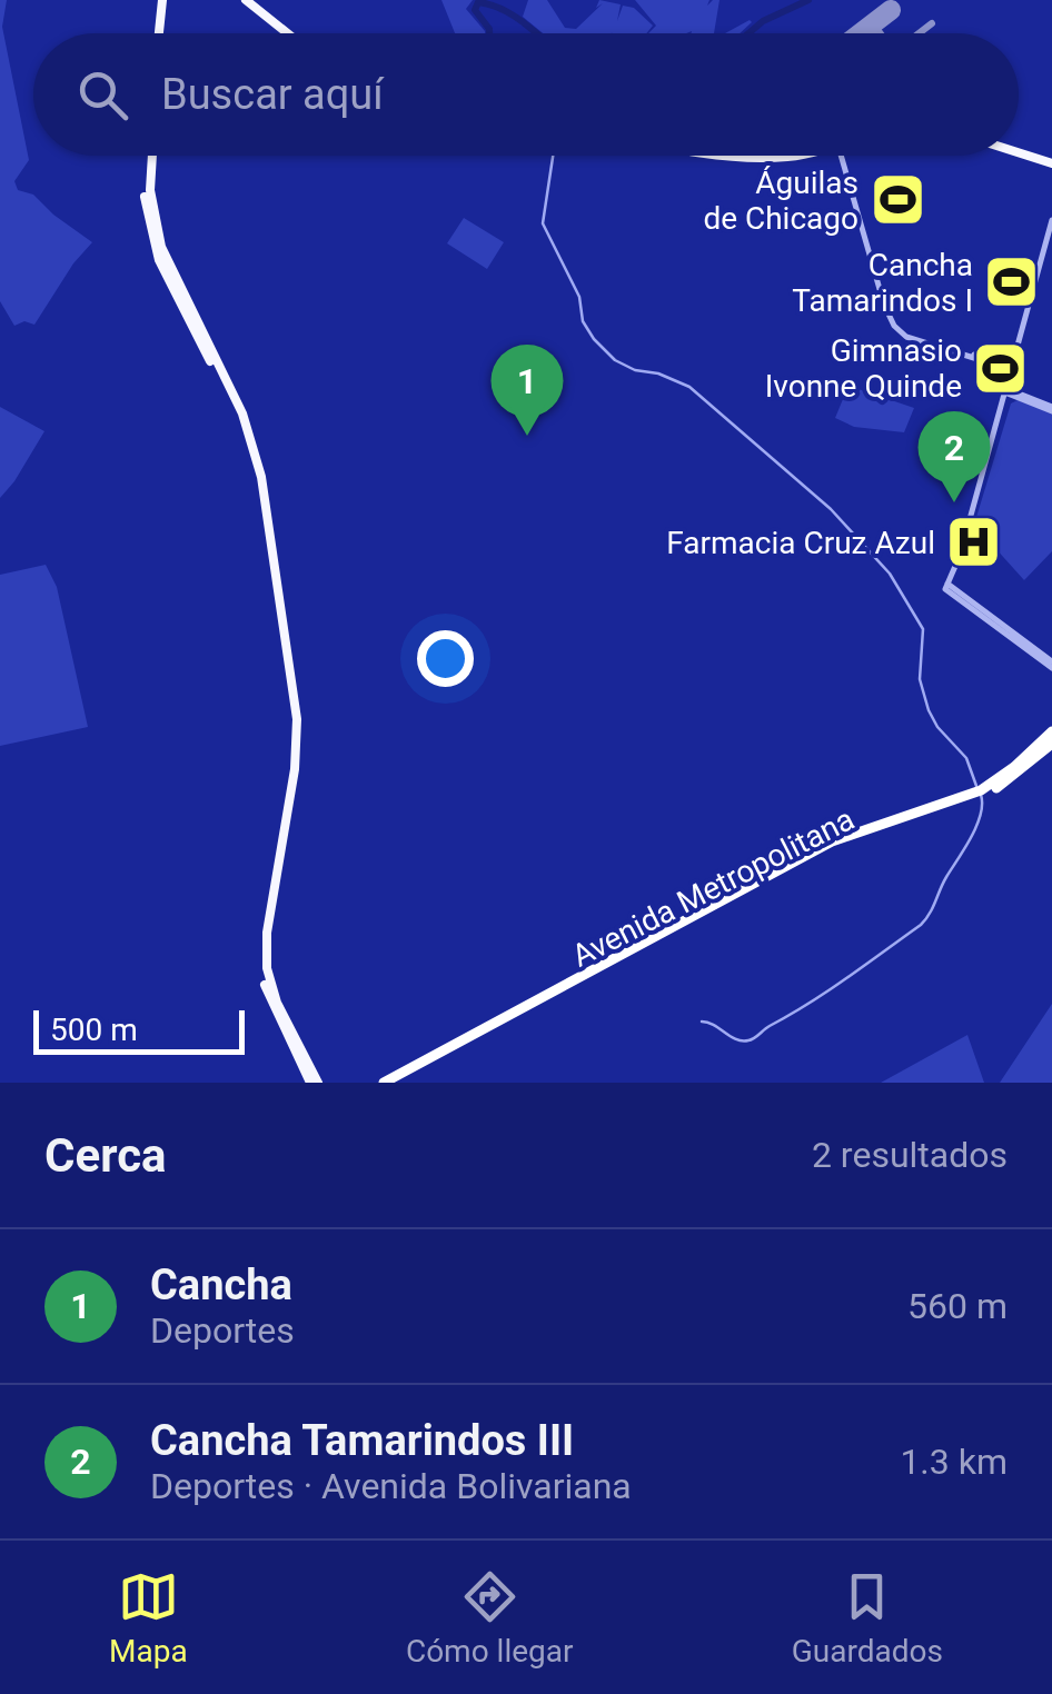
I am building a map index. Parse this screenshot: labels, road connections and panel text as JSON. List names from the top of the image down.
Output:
{
  "streets": {
    "highway": ["Avenida Metropolitana"]
  },
  "places": {
    "sports": ["Águilas de Chicago", "Cancha Tamarindos I", "Gimnasio Ivonne Quinde"],
    "hospital": ["Farmacia Cruz Azul"]
  },
  "scale_bar": "500 m",
  "page": {
    "search": "Buscar aquí",
    "pins": ["1", "2"],
    "scale": "500 m",
    "heading": ["Cerca", "2 resultados"],
    "list": [
      {
        "mark": "1",
        "name": "Cancha",
        "note": "Deportes",
        "value": "560 m"
      },
      {
        "mark": "2",
        "name": "Cancha Tamarindos III",
        "note": "Deportes · Avenida Bolivariana",
        "value": "1.3 km"
      }
    ],
    "nav": ["Mapa", "Cómo llegar", "Guardados"]
  }
}
